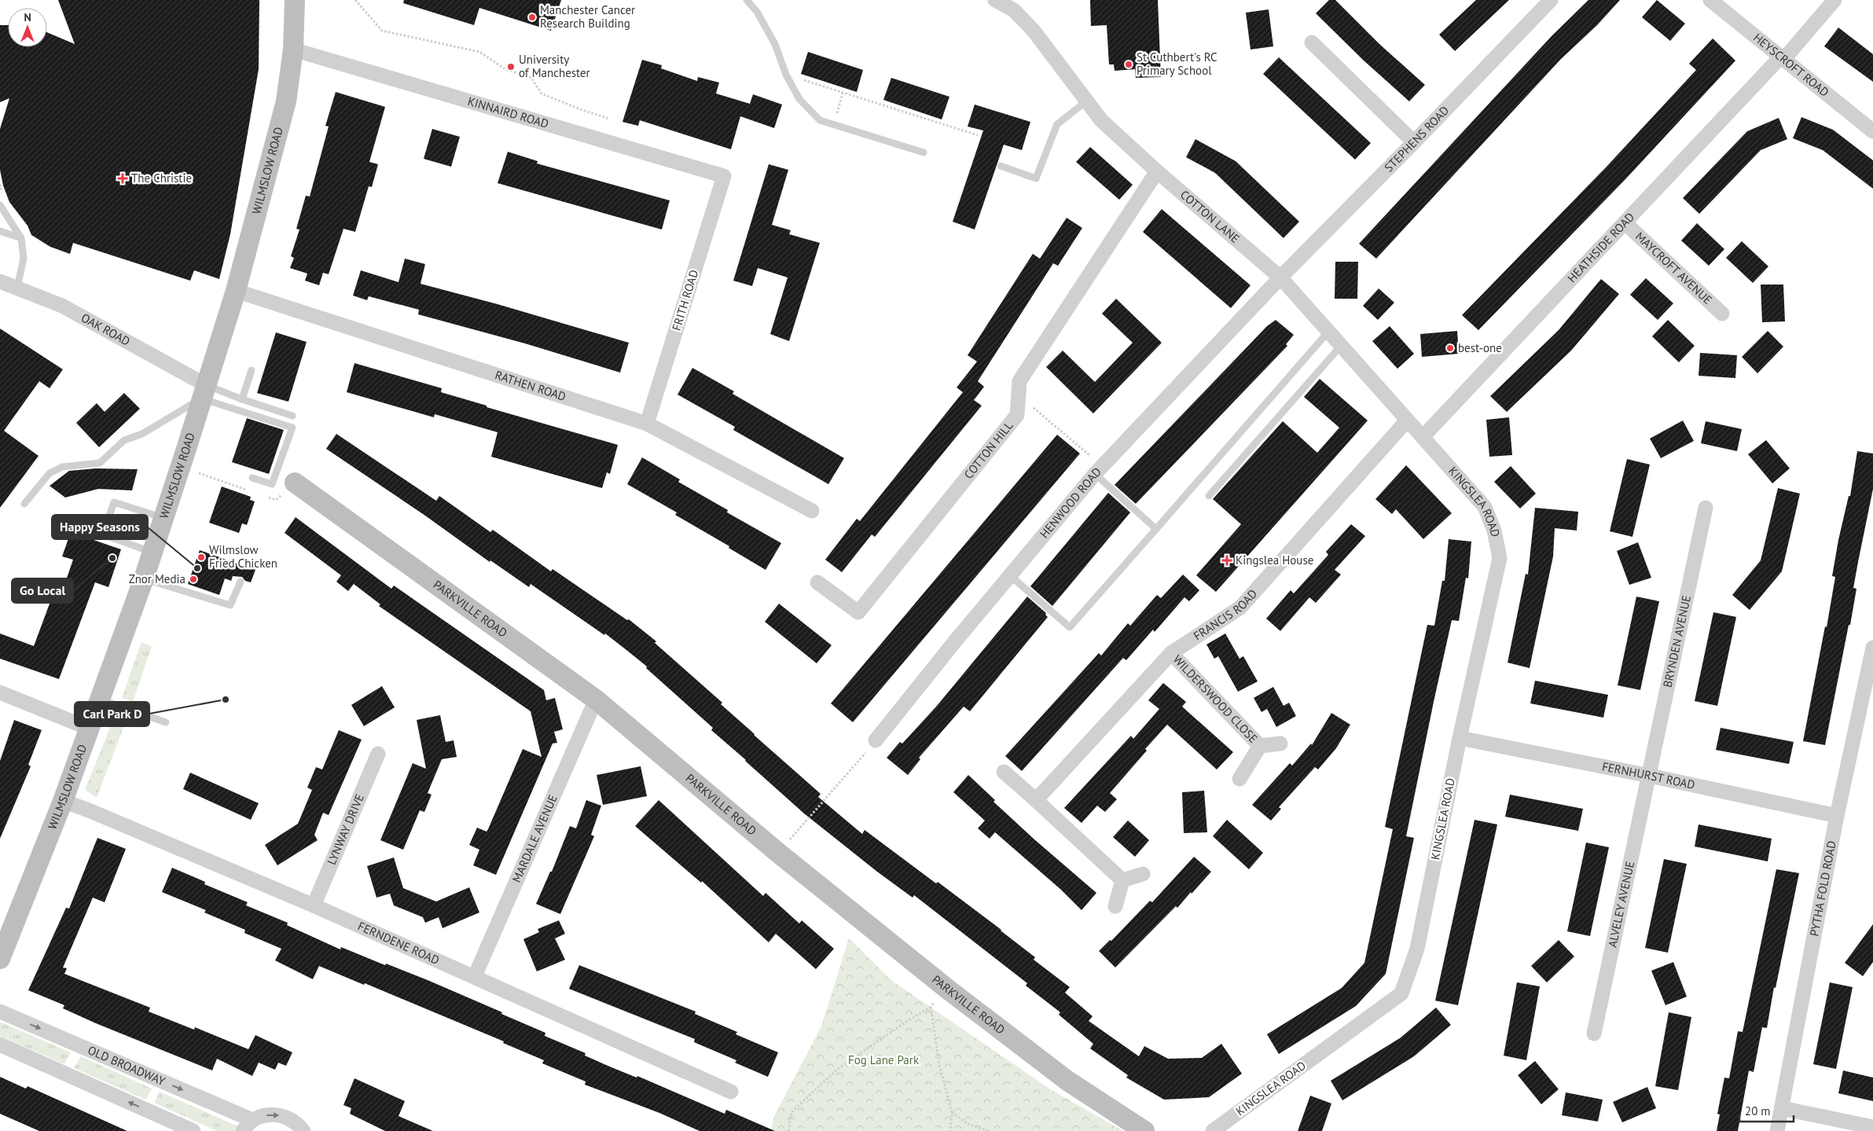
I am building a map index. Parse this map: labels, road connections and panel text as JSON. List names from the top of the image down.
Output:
{
  "streets": {
    "street": [
      "HEYSCROFT ROAD",
      "KINNAIRD ROAD",
      "STEPHENS ROAD",
      "WILMSLOW ROAD",
      "COTTON LANE",
      "HEATHSIDE ROAD",
      "MAYCROFT AVENUE",
      "FRITH ROAD",
      "OAK ROAD",
      "RATHEN ROAD",
      "COTTON HILL",
      "HENWOOD ROAD",
      "KINGSLEA ROAD",
      "PARKVILLE ROAD",
      "FRANCIS ROAD",
      "BRYNDEN AVENUE",
      "WILDERSWOOD CLOSE",
      "FERNHURST ROAD",
      "LYNWAY DRIVE",
      "MARDALE AVENUE",
      "PYTHA FOLD ROAD",
      "ALVELEY AVENUE",
      "FERNDENE ROAD",
      "OLD BROADWAY"
    ]
  },
  "crossings": [
    ["HEYSCROFT ROAD", "HEATHSIDE ROAD"],
    ["KINNAIRD ROAD", "WILMSLOW ROAD"],
    ["KINNAIRD ROAD", "FRITH ROAD"],
    ["STEPHENS ROAD", "COTTON LANE"],
    ["STEPHENS ROAD", "HENWOOD ROAD"],
    ["WILMSLOW ROAD", "OAK ROAD"],
    ["WILMSLOW ROAD", "RATHEN ROAD"],
    ["WILMSLOW ROAD", "FERNDENE ROAD"],
    ["COTTON LANE", "HEATHSIDE ROAD"],
    ["COTTON LANE", "COTTON HILL"],
    ["COTTON LANE", "HENWOOD ROAD"],
    ["COTTON LANE", "KINGSLEA ROAD"],
    ["COTTON LANE", "FRANCIS ROAD"],
    ["HEATHSIDE ROAD", "MAYCROFT AVENUE"],
    ["HEATHSIDE ROAD", "KINGSLEA ROAD"],
    ["FRITH ROAD", "RATHEN ROAD"],
    ["KINGSLEA ROAD", "FERNHURST ROAD"],
    ["PARKVILLE ROAD", "MARDALE AVENUE"],
    ["FRANCIS ROAD", "WILDERSWOOD CLOSE"],
    ["BRYNDEN AVENUE", "FERNHURST ROAD"],
    ["BRYNDEN AVENUE", "ALVELEY AVENUE"],
    ["FERNHURST ROAD", "PYTHA FOLD ROAD"],
    ["FERNHURST ROAD", "ALVELEY AVENUE"],
    ["LYNWAY DRIVE", "FERNDENE ROAD"],
    ["MARDALE AVENUE", "FERNDENE ROAD"]
  ],
  "parks": ["Fog Lane Park"],
  "places": {
    "other": [
      "Manchester Cancer Research Building",
      "St Cuthbert's RC Primary School",
      "University of Manchester",
      "best-one",
      "Wilmslow Fried Chicken",
      "Go Local",
      "Happy Seasons",
      "Znor Media",
      "Carl Park D"
    ],
    "health": ["The Christie", "Kingslea House"]
  },
  "scale_bar": "20 m",
  "north": "top"
}
